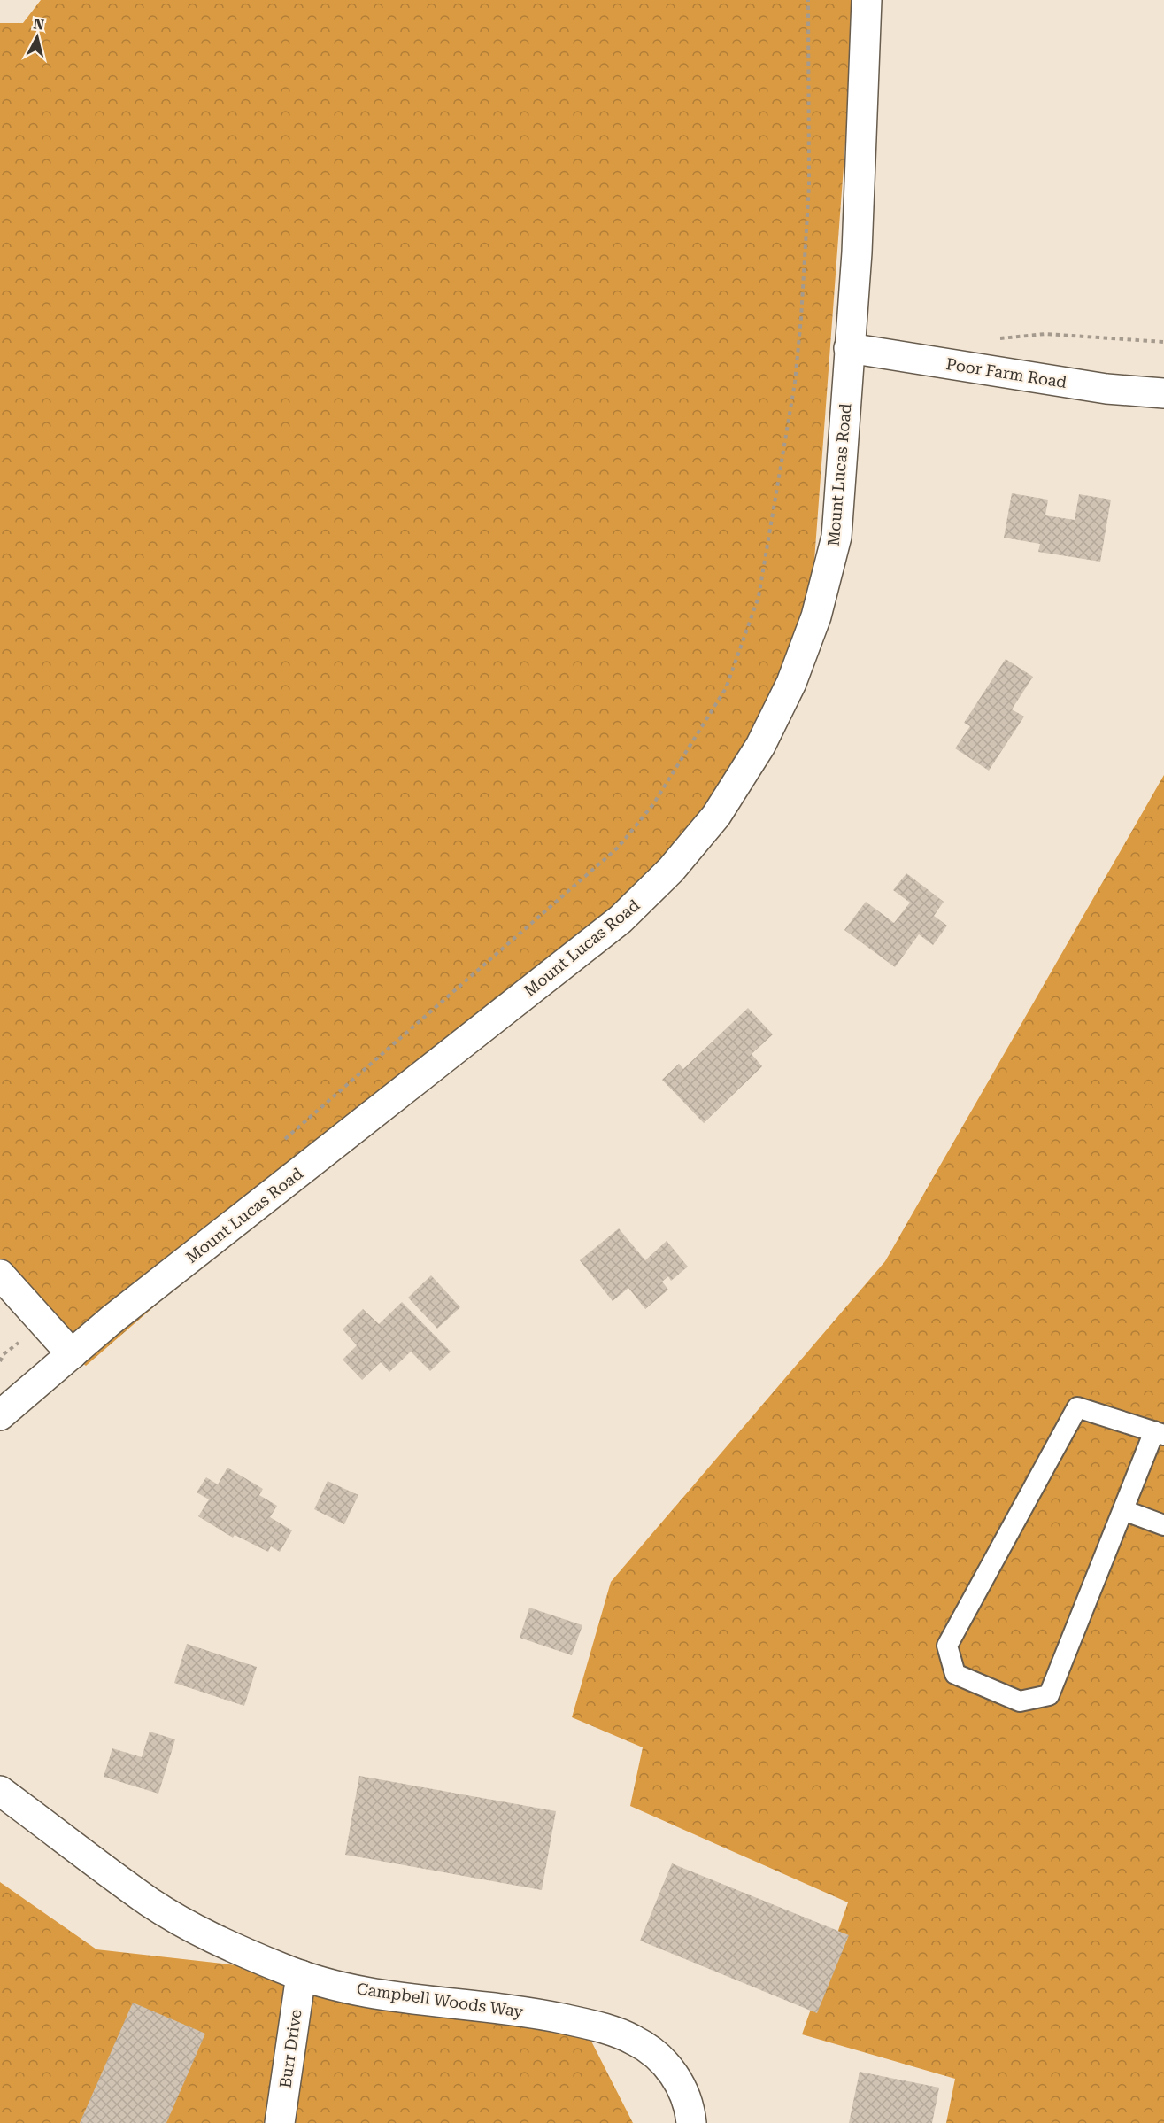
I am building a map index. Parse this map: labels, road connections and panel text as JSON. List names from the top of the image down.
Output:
{
  "streets": {
    "street": [
      "Poor Farm Road",
      "Mount Lucas Road",
      "Campbell Woods Way",
      "Burr Drive"
    ]
  },
  "crossings": [
    ["Poor Farm Road", "Mount Lucas Road"],
    ["Campbell Woods Way", "Burr Drive"]
  ],
  "north": "top"
}
